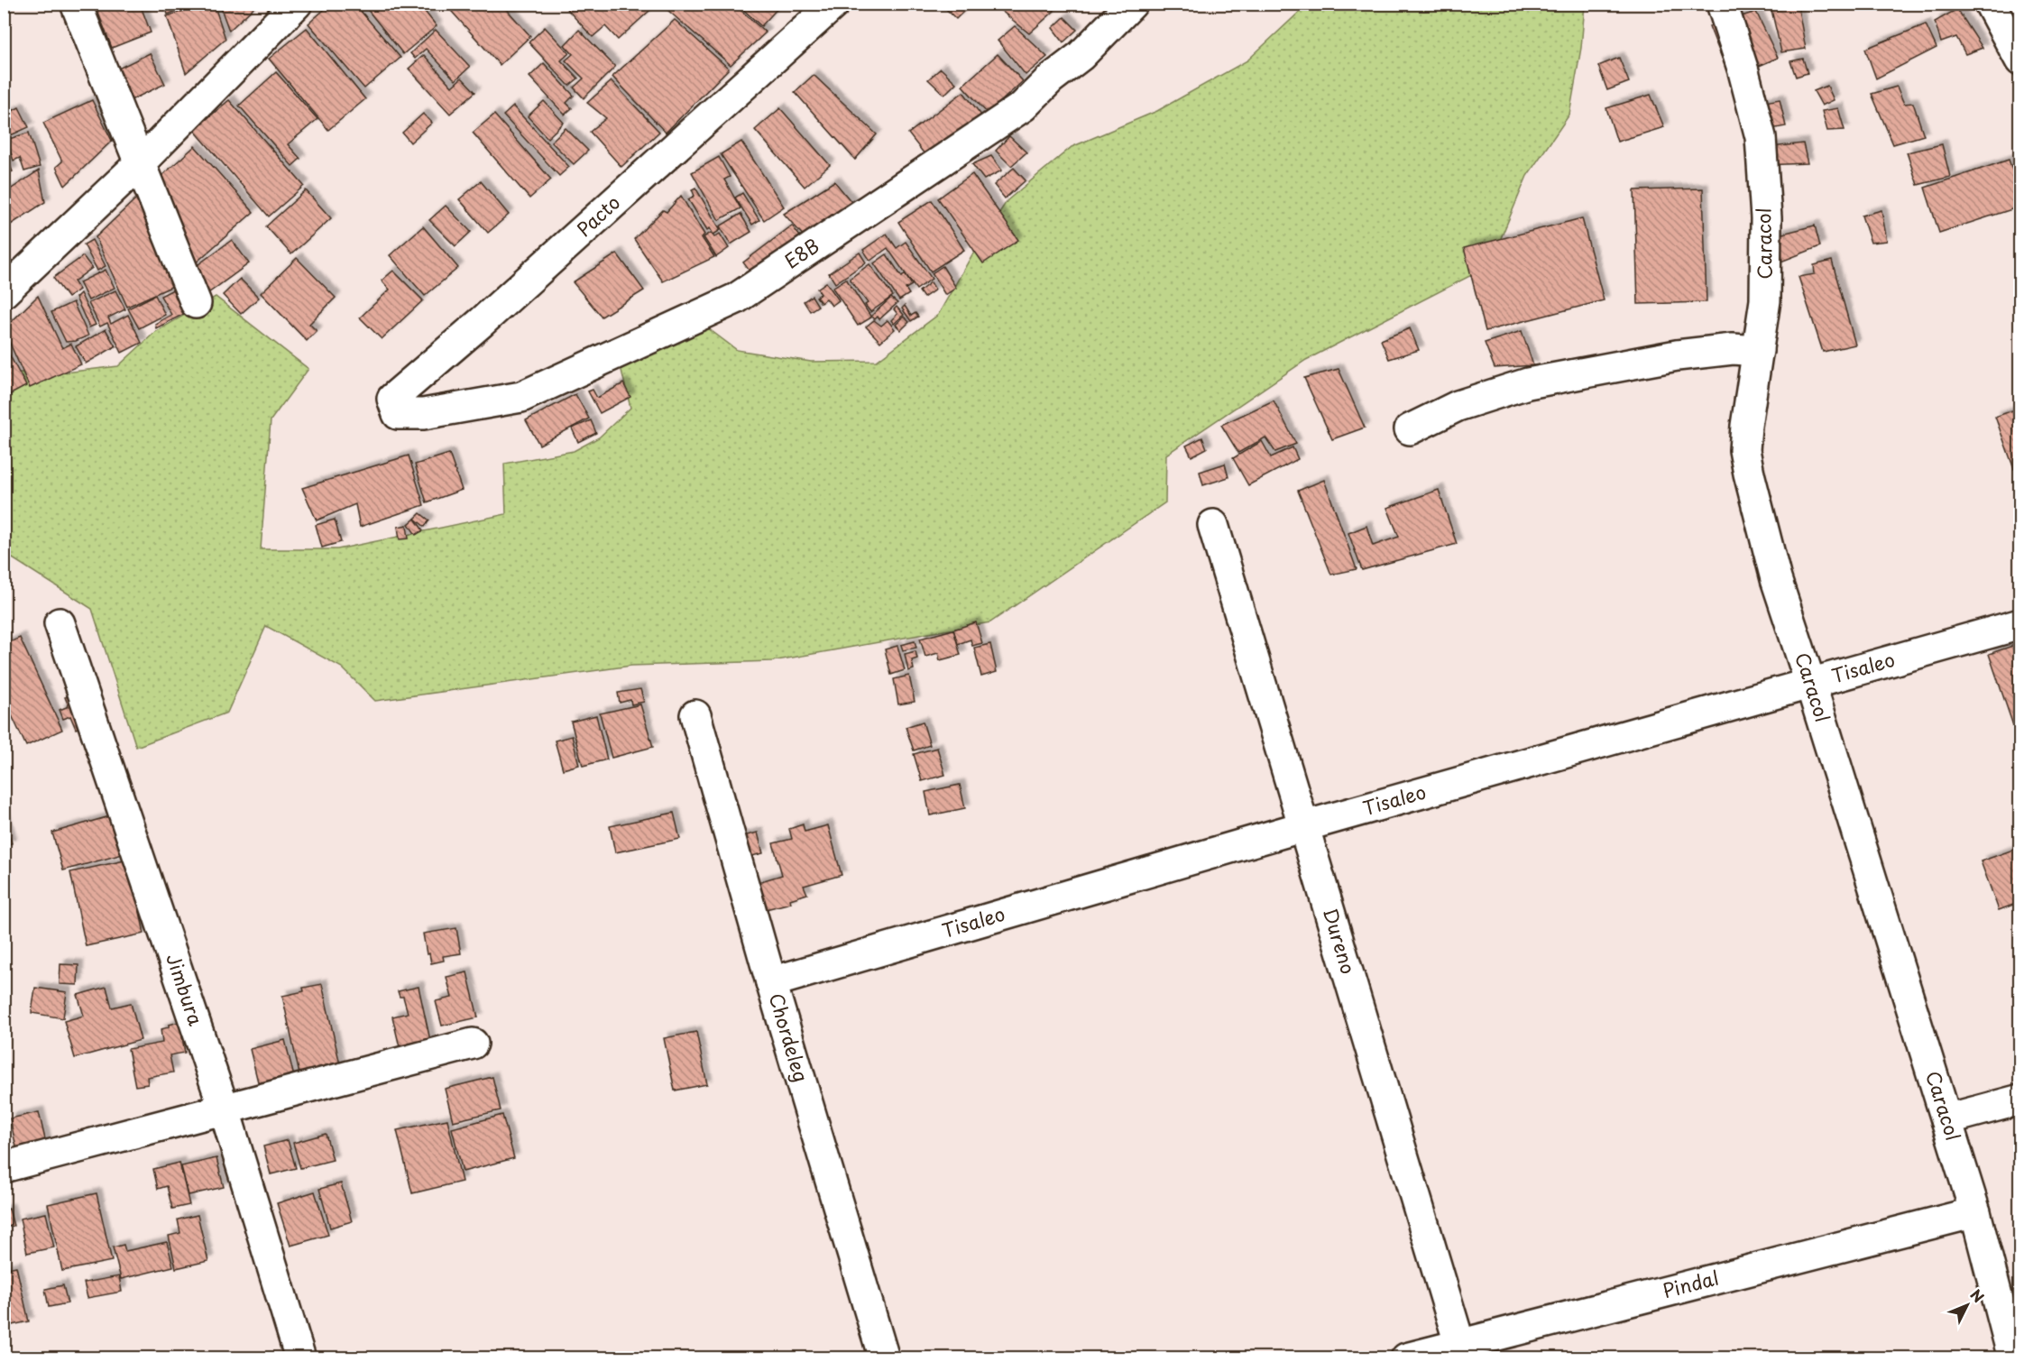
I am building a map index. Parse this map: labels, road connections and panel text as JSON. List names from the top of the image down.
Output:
{
  "streets": {
    "street": [
      "Pacto",
      "Caracol",
      "E8B",
      "Tisaleo",
      "Dureno",
      "Jimbura",
      "Chordeleg",
      "Pindal"
    ]
  },
  "crossings": [
    ["Pacto", "E8B"],
    ["Caracol", "Tisaleo"],
    ["Caracol", "Pindal"],
    ["Tisaleo", "Dureno"],
    ["Tisaleo", "Chordeleg"],
    ["Dureno", "Pindal"]
  ],
  "north": "top right"
}
